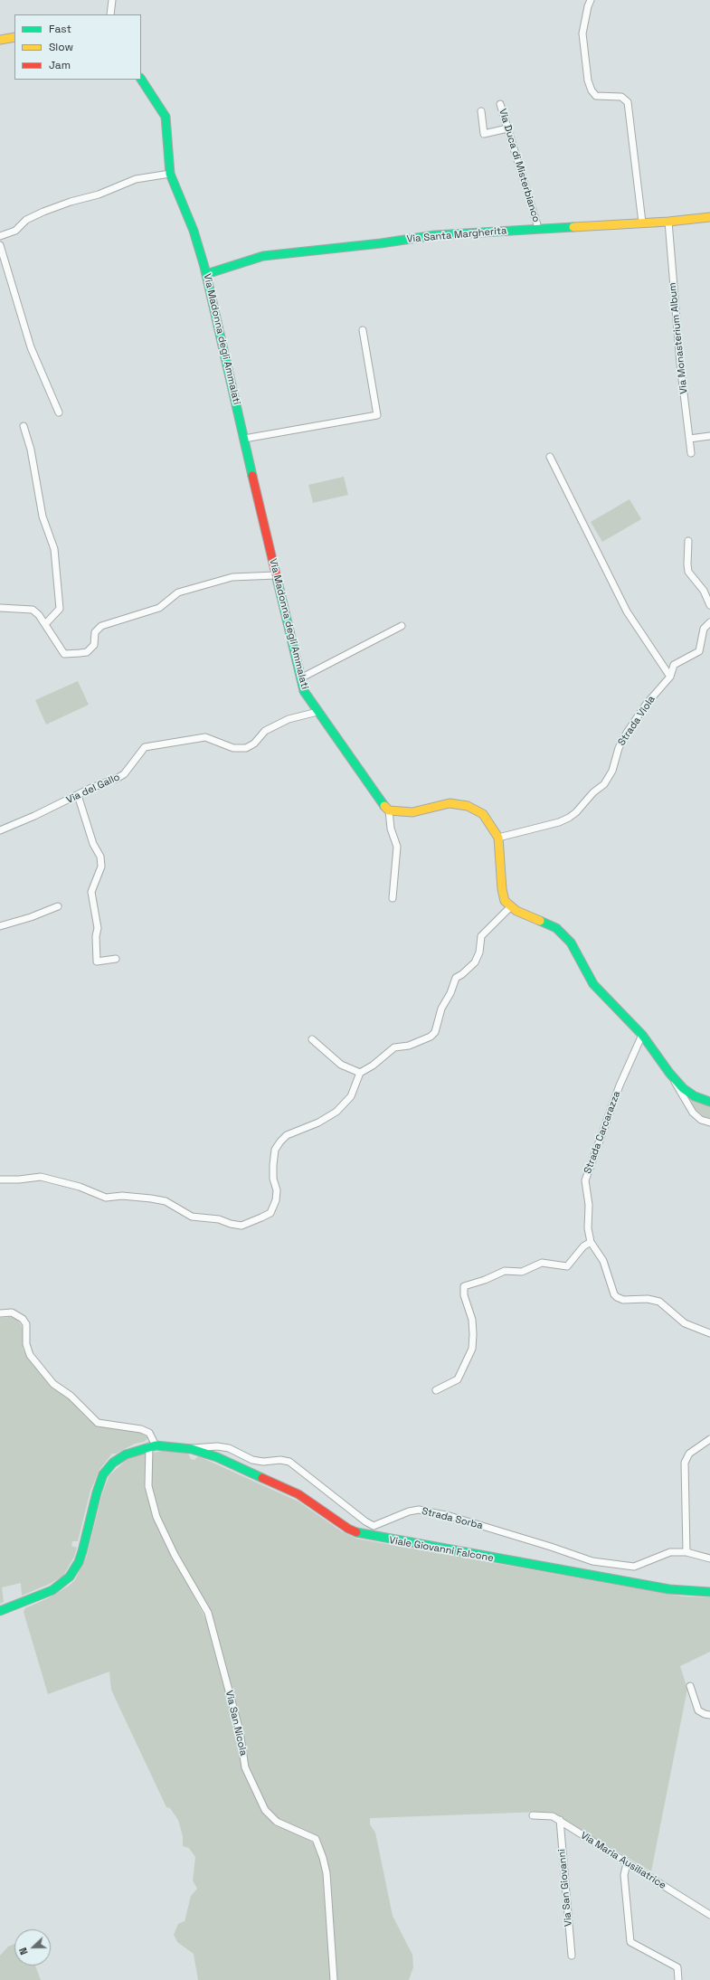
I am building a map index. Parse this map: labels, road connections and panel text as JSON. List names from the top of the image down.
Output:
{
  "streets": {
    "street": [
      "Via Duca di Misterbianco",
      "Via Santa Margherita",
      "Via Monasterium Album",
      "Via Madonna degli Ammalati",
      "Strada Viola",
      "Via del Gallo",
      "Strada Carcarazza",
      "Strada Sorba",
      "Viale Giovanni Falcone",
      "Via San Nicola",
      "Via Maria Ausiliatrice",
      "Via San Giovanni"
    ]
  },
  "crossings": [
    ["Via Duca di Misterbianco", "Via Santa Margherita"],
    ["Via Santa Margherita", "Via Monasterium Album"],
    ["Via Santa Margherita", "Via Madonna degli Ammalati"],
    ["Via Madonna degli Ammalati", "Via del Gallo"],
    ["Strada Sorba", "Viale Giovanni Falcone"],
    ["Viale Giovanni Falcone", "Via San Nicola"],
    ["Via Maria Ausiliatrice", "Via San Giovanni"]
  ],
  "legend": ["Fast", "Slow", "Jam"],
  "north": "left"
}
